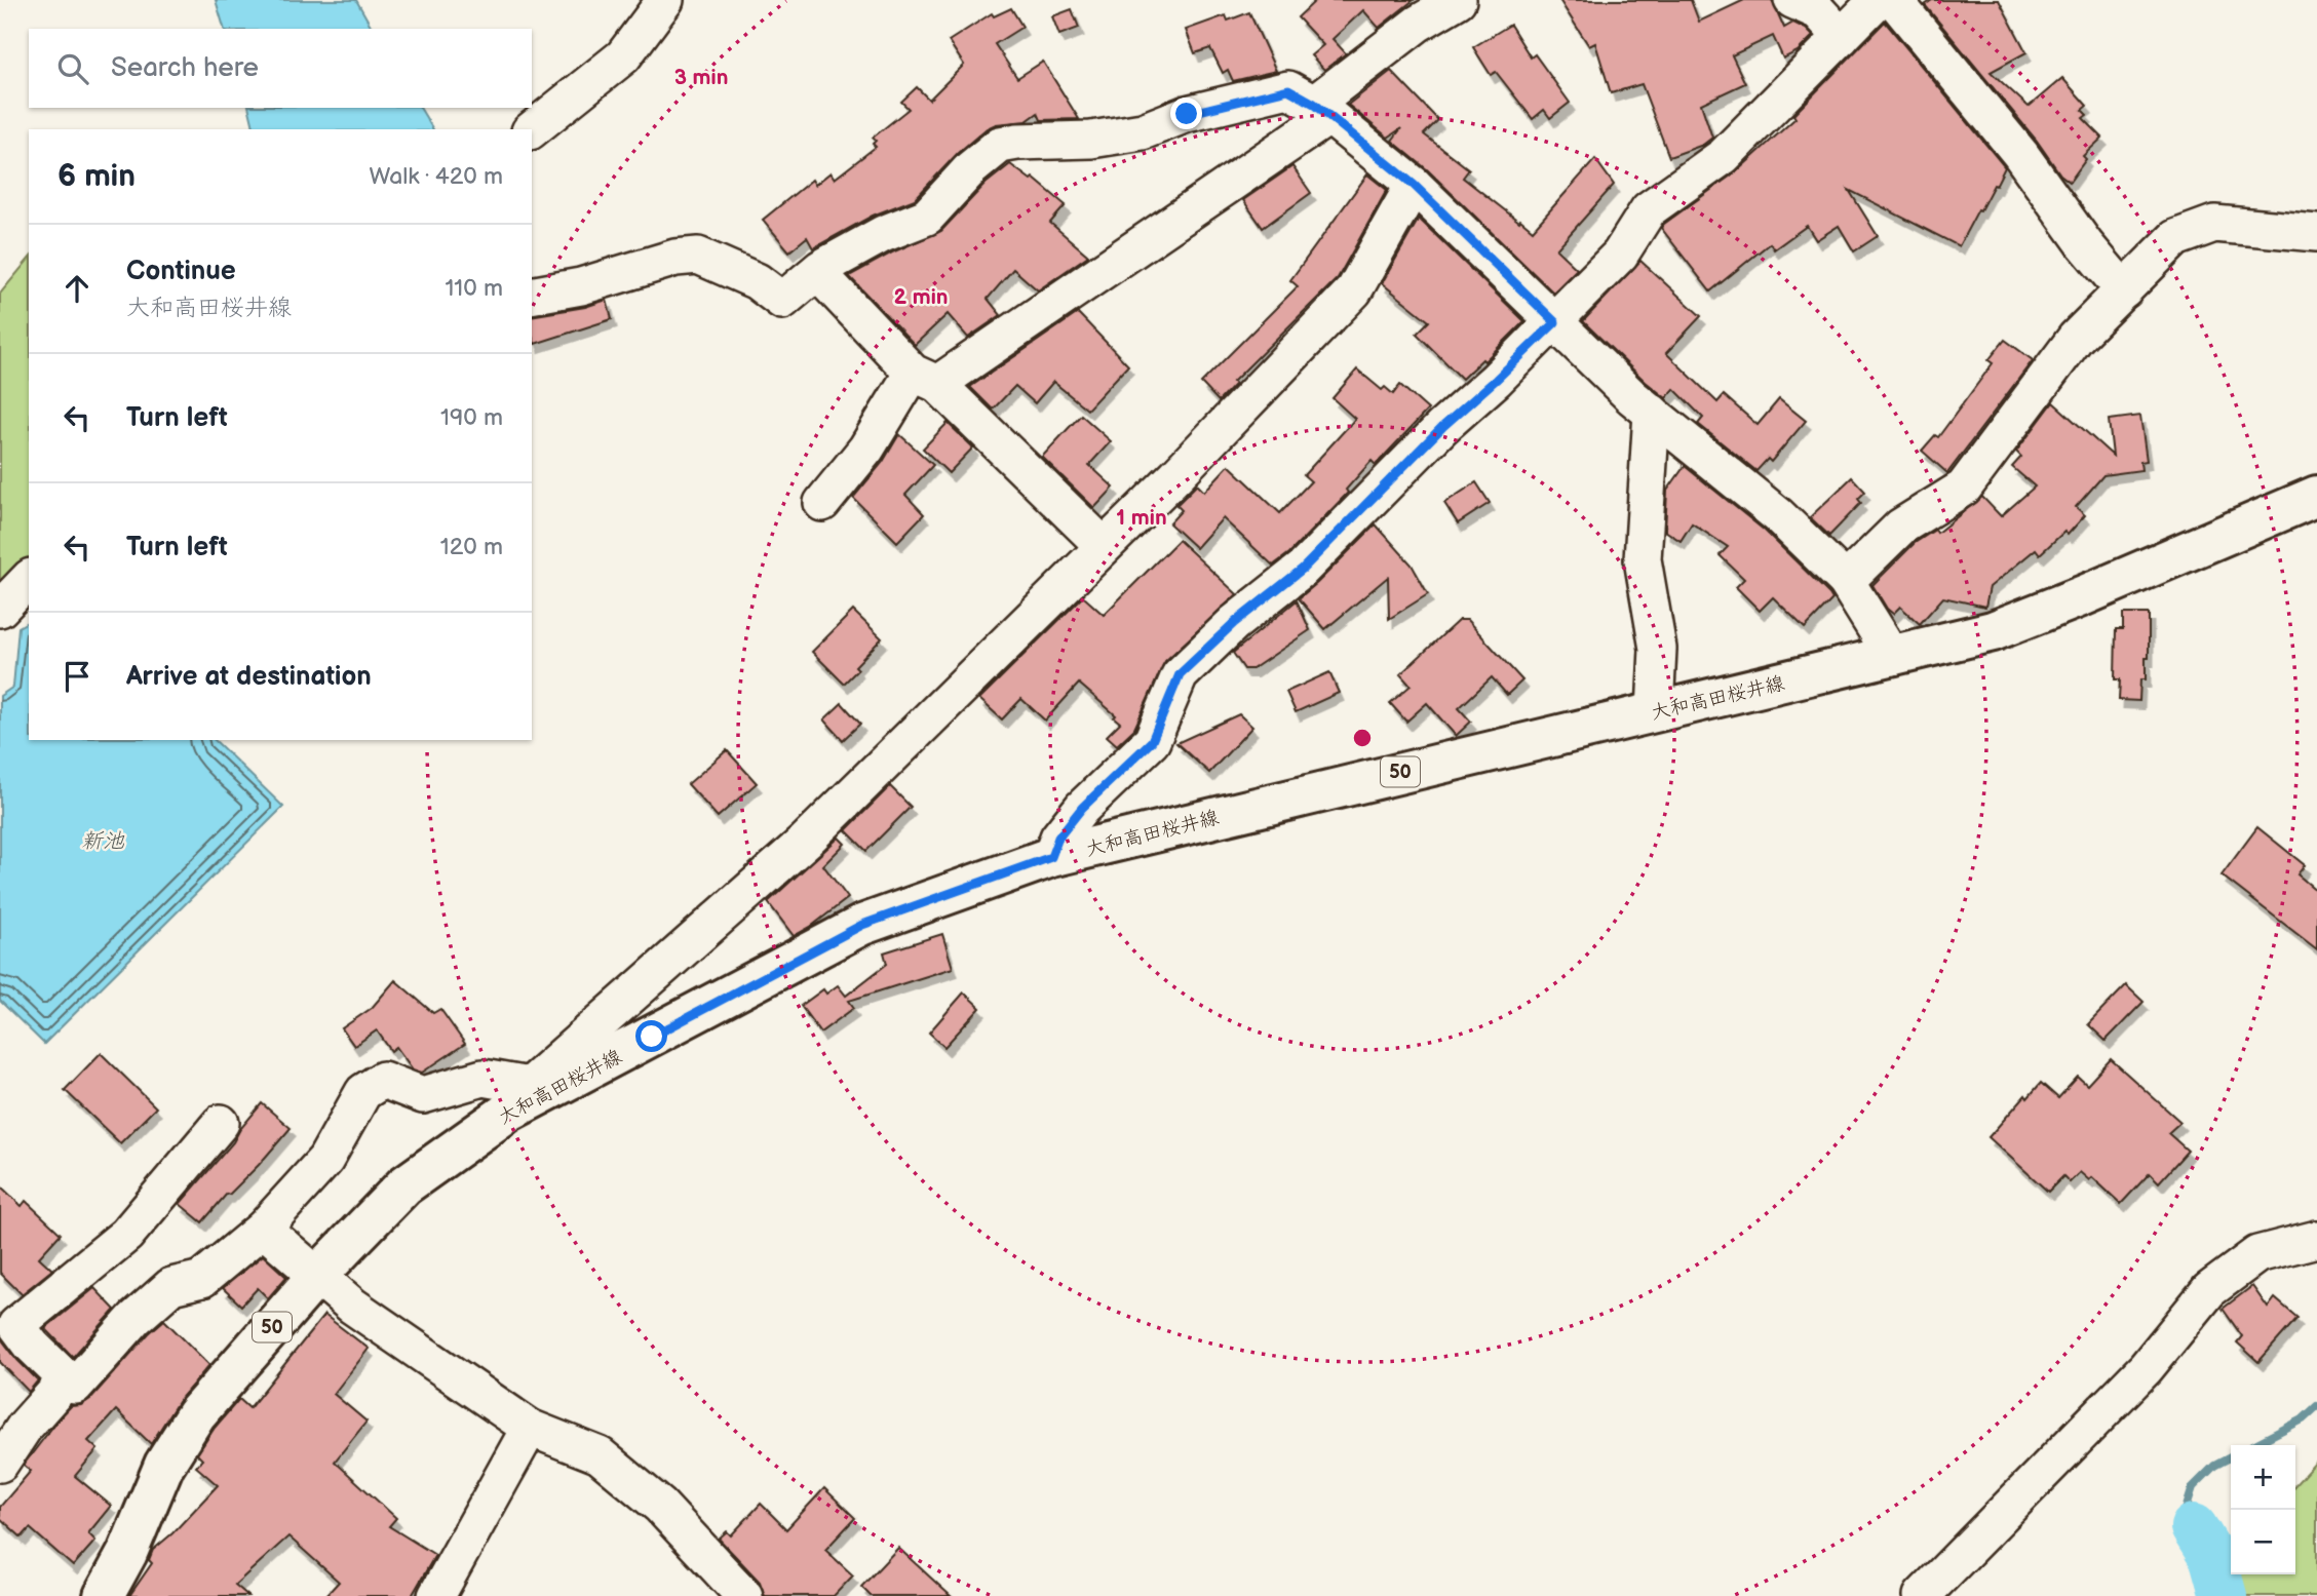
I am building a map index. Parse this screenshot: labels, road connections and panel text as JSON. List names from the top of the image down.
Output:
{
  "streets": {
    "main road": ["大和高田桜井線", "50"]
  },
  "water": ["新池"],
  "page": {
    "search": "Search here",
    "heading": ["6 min", "Walk · 420 m"],
    "list": [
      ["Continue", "大和高田桜井線", "110 m"],
      ["Turn left", "190 m"],
      ["Turn left", "120 m"],
      "Arrive at destination"
    ],
    "map_buttons": ["+", "−"]
  },
  "rings": ["3 min", "2 min", "1 min"]
}
